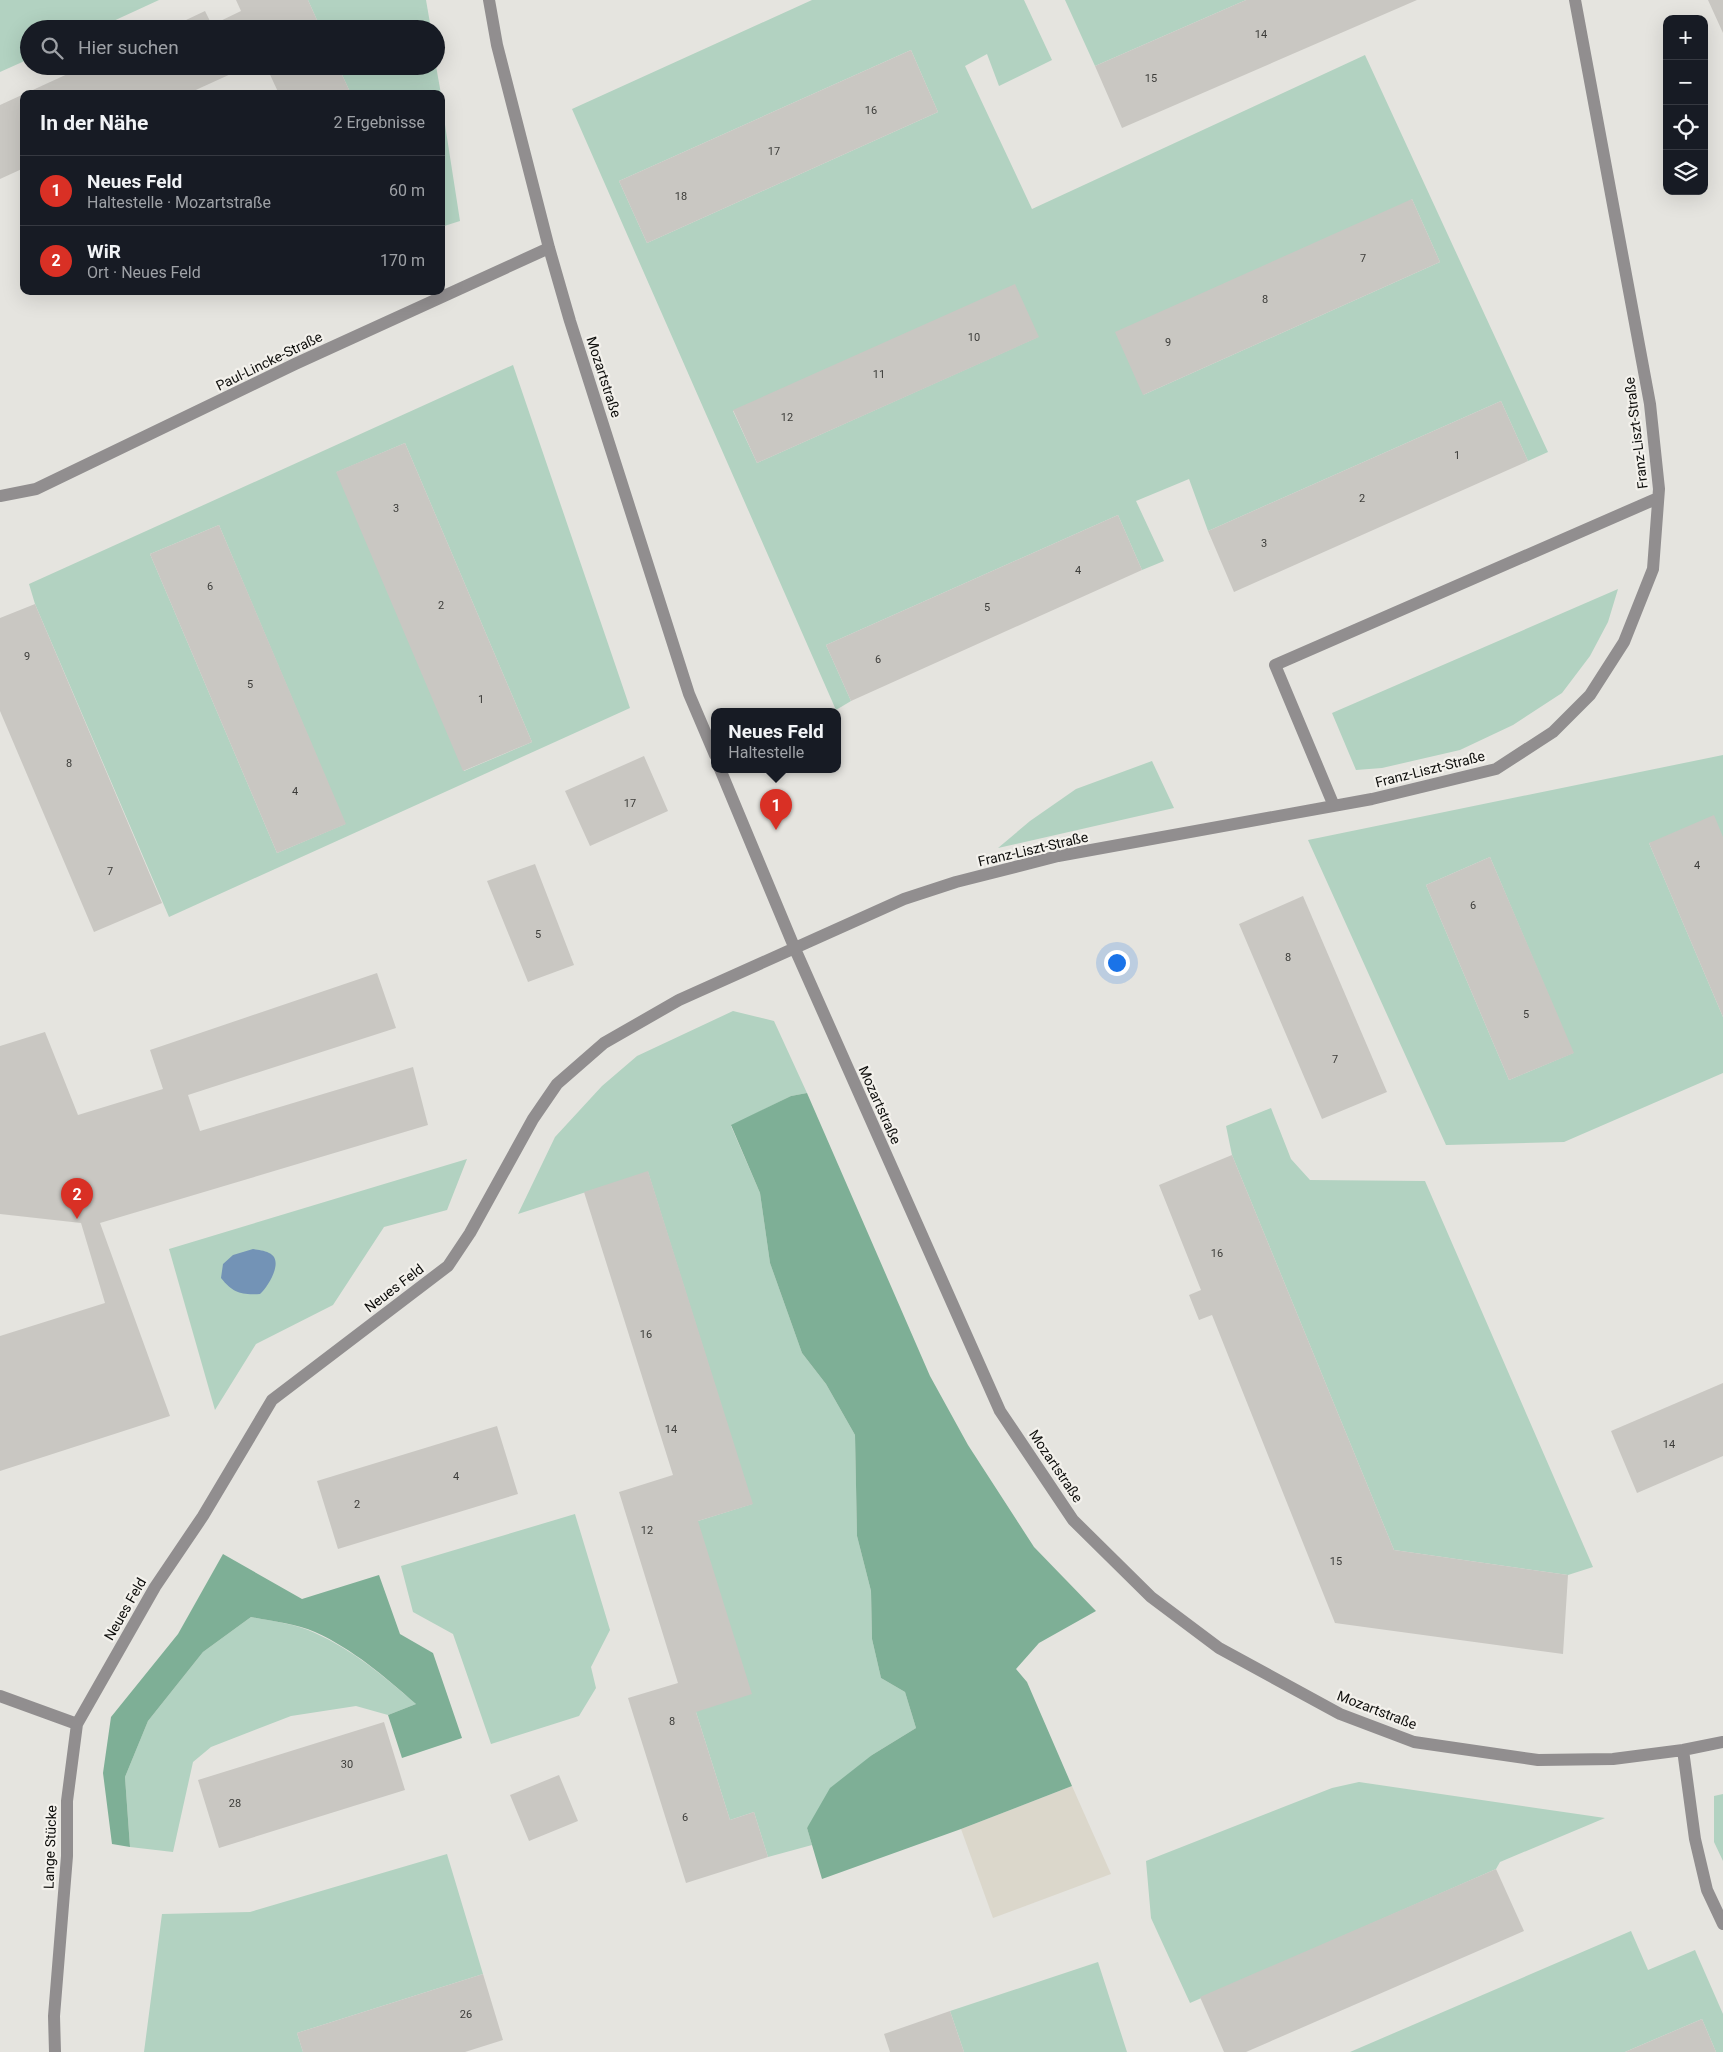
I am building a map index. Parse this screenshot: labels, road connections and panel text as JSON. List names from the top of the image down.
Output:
{
  "streets": {
    "street": [
      "Paul-Lincke-Straße",
      "Mozartstraße",
      "Franz-Liszt-Straße",
      "Neues Feld",
      "Lange Stücke"
    ]
  },
  "crossings": [
    ["Paul-Lincke-Straße", "Mozartstraße"],
    ["Mozartstraße", "Franz-Liszt-Straße"],
    ["Mozartstraße", "Neues Feld"],
    ["Franz-Liszt-Straße", "Neues Feld"],
    ["Neues Feld", "Lange Stücke"]
  ],
  "house_numbers": [
    "14",
    "15",
    "16",
    "17",
    "18",
    "7",
    "8",
    "10",
    "9",
    "11",
    "12",
    "1",
    "2",
    "3",
    "3",
    "4",
    "6",
    "2",
    "5",
    "9",
    "6",
    "5",
    "1",
    "8",
    "4",
    "17",
    "4",
    "7",
    "6",
    "5",
    "8",
    "5",
    "7",
    "16",
    "16",
    "14",
    "14",
    "4",
    "2",
    "12",
    "15",
    "8",
    "30",
    "28",
    "6",
    "26"
  ],
  "page": {
    "map_buttons": ["+", "−"],
    "search": "Hier suchen",
    "heading": ["In der Nähe", "2 Ergebnisse"],
    "list": [
      {
        "mark": "1",
        "name": "Neues Feld",
        "note": "Haltestelle · Mozartstraße",
        "value": "60 m"
      },
      {
        "mark": "2",
        "name": "WiR",
        "note": "Ort · Neues Feld",
        "value": "170 m"
      }
    ],
    "popup": ["Neues Feld", "Haltestelle"],
    "pins": ["1", "2"]
  }
}
